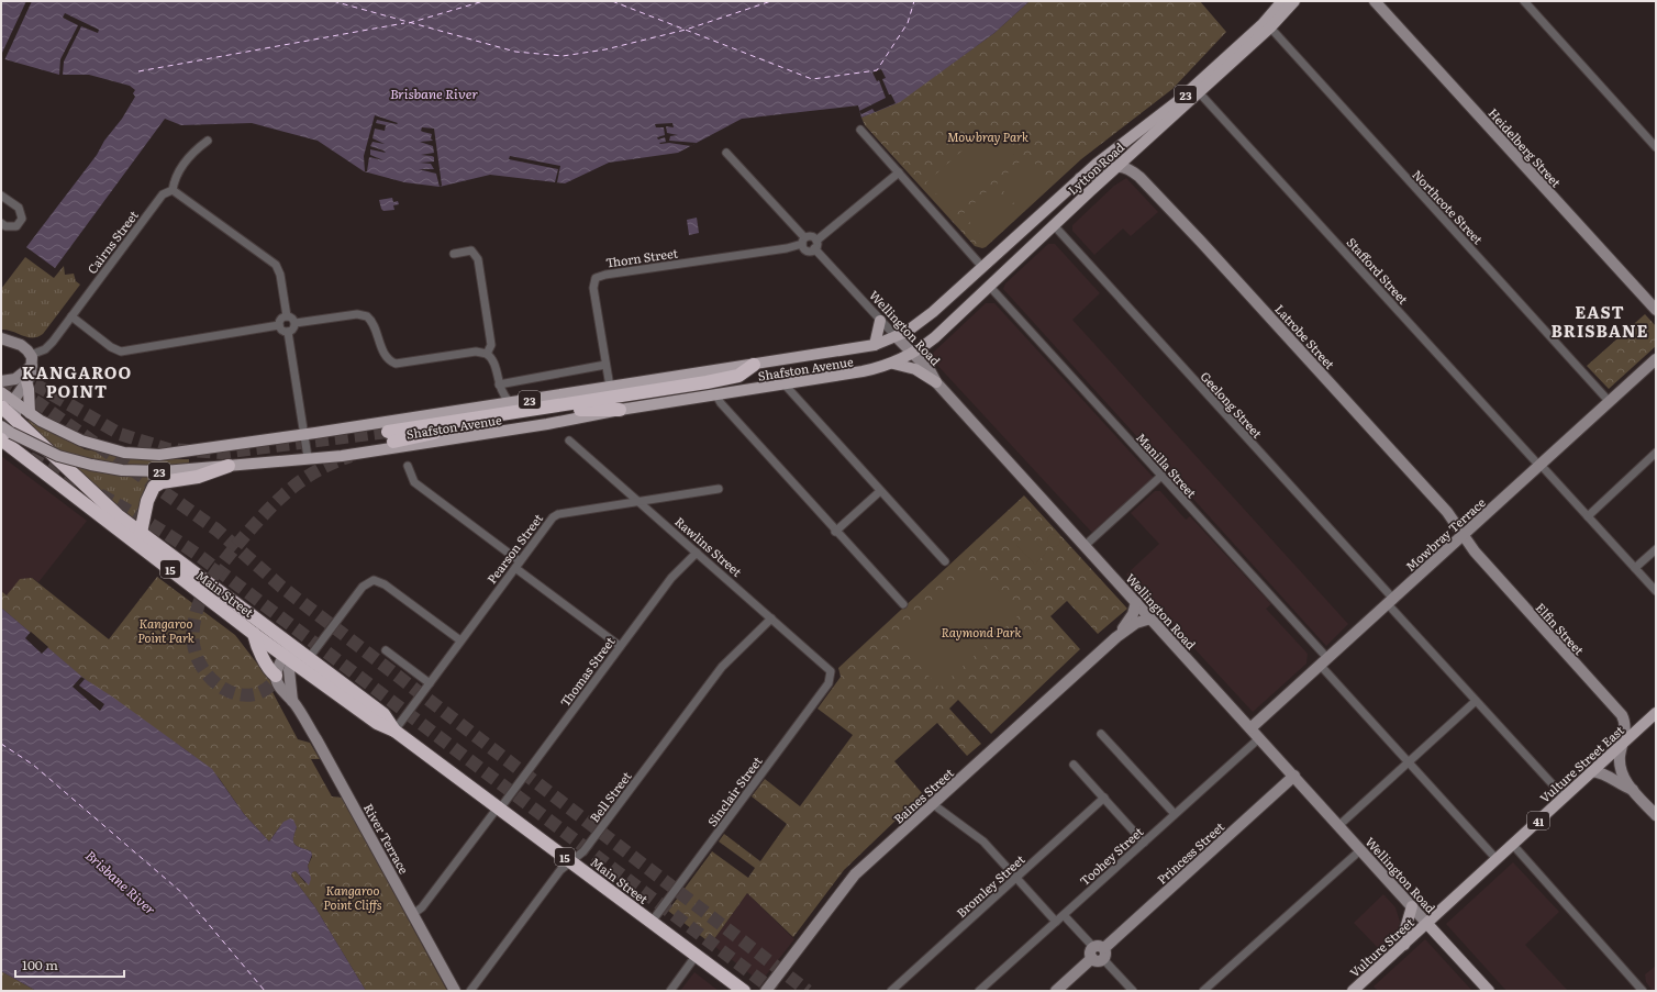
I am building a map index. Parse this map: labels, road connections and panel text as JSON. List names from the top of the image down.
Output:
{
  "streets": {
    "highway": ["15", "Main Street"],
    "main road": [
      "23",
      "Heidelberg Street",
      "Lytton Road",
      "Wellington Road",
      "Latrobe Street",
      "Shafston Avenue",
      "Mowbray Terrace",
      "Elfin Street",
      "Vulture Street East",
      "Baines Street",
      "41",
      "River Terrace",
      "Princess Street",
      "Vulture Street"
    ],
    "street": [
      "Northcote Street",
      "Cairns Street",
      "Thorn Street",
      "Stafford Street",
      "Geelong Street",
      "Manilla Street",
      "Rawlins Street",
      "Pearson Street",
      "Thomas Street",
      "Sinclair Street",
      "Bell Street",
      "Toohey Street",
      "Bromley Street"
    ]
  },
  "crossings": [
    ["Lytton Road", "Northcote Street"],
    ["Lytton Road", "Stafford Street"],
    ["Lytton Road", "Wellington Road"],
    ["Lytton Road", "Latrobe Street"],
    ["Lytton Road", "Shafston Avenue"],
    ["Lytton Road", "Geelong Street"],
    ["Lytton Road", "Manilla Street"],
    ["Northcote Street", "Mowbray Terrace"],
    ["Thorn Street", "Shafston Avenue"],
    ["Stafford Street", "Mowbray Terrace"],
    ["Wellington Road", "Shafston Avenue"],
    ["Wellington Road", "Mowbray Terrace"],
    ["Wellington Road", "Vulture Street East"],
    ["Wellington Road", "Baines Street"],
    ["Wellington Road", "Princess Street"],
    ["Wellington Road", "Toohey Street"],
    ["Wellington Road", "Vulture Street"],
    ["Latrobe Street", "Mowbray Terrace"],
    ["Latrobe Street", "Elfin Street"],
    ["Shafston Avenue", "Main Street"],
    ["Geelong Street", "Mowbray Terrace"],
    ["Geelong Street", "Vulture Street East"],
    ["Manilla Street", "Mowbray Terrace"],
    ["Manilla Street", "Vulture Street East"],
    ["Mowbray Terrace", "Elfin Street"],
    ["Rawlins Street", "Pearson Street"],
    ["Rawlins Street", "Thomas Street"],
    ["Rawlins Street", "Sinclair Street"],
    ["Rawlins Street", "Bell Street"],
    ["Pearson Street", "Main Street"],
    ["15", "Main Street"],
    ["Main Street", "Thomas Street"],
    ["Main Street", "Sinclair Street"],
    ["Main Street", "Bell Street"],
    ["Main Street", "River Terrace"],
    ["Elfin Street", "Vulture Street East"],
    ["Thomas Street", "River Terrace"],
    ["Vulture Street East", "Vulture Street"]
  ],
  "districts": ["EAST BRISBANE", "KANGAROO POINT"],
  "water": ["Brisbane River"],
  "parks": [
    "Mowbray Park",
    "Kangaroo Point Park",
    "Raymond Park",
    "Kangaroo Point Cliffs"
  ],
  "scale_bar": "100 m"
}
